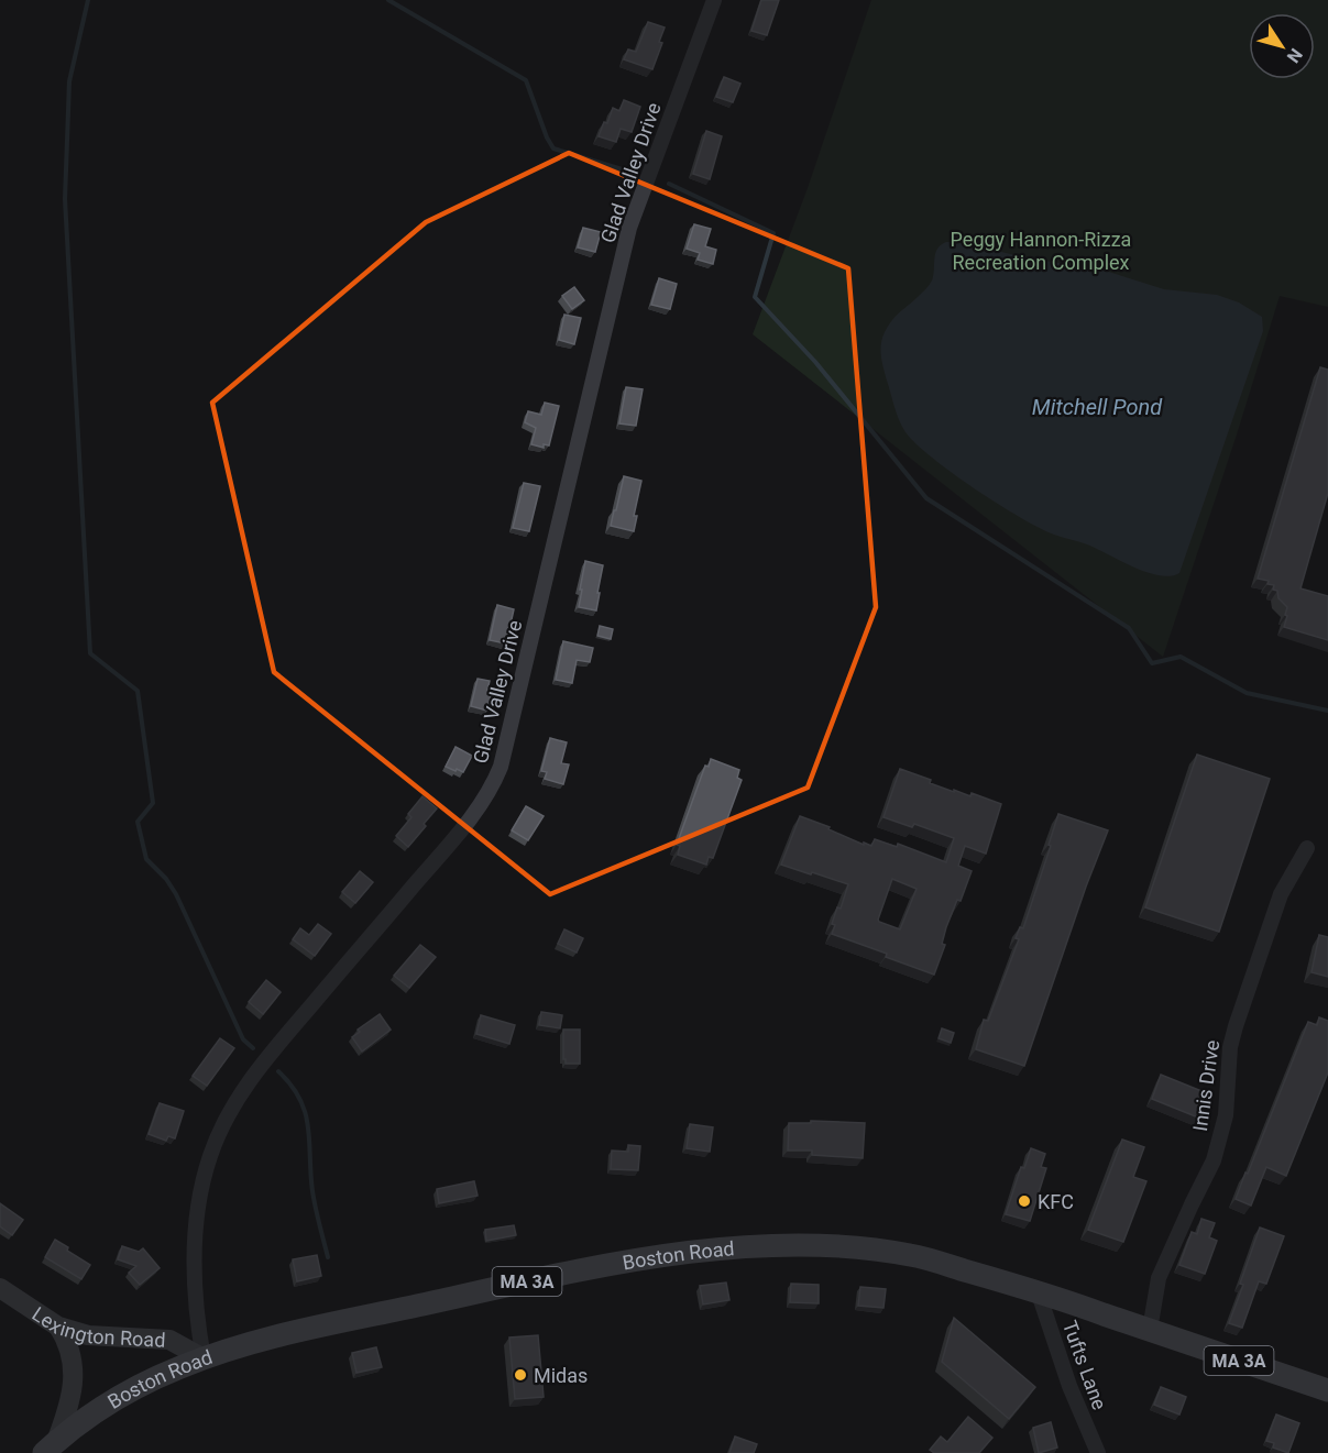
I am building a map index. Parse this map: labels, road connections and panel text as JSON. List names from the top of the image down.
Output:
{
  "streets": {
    "main road": ["Boston Road", "MA 3A"],
    "street": [
      "Glad Valley Drive",
      "Innis Drive",
      "Lexington Road",
      "Tufts Lane"
    ]
  },
  "crossings": [
    ["Glad Valley Drive", "Boston Road"],
    ["Glad Valley Drive", "Lexington Road"],
    ["Innis Drive", "Boston Road"],
    ["Boston Road", "Lexington Road"],
    ["Boston Road", "Tufts Lane"]
  ],
  "water": ["Mitchell Pond"],
  "parks": ["Peggy Hannon-Rizza Recreation Complex"],
  "places": ["KFC", "Midas"],
  "north": "bottom right"
}
